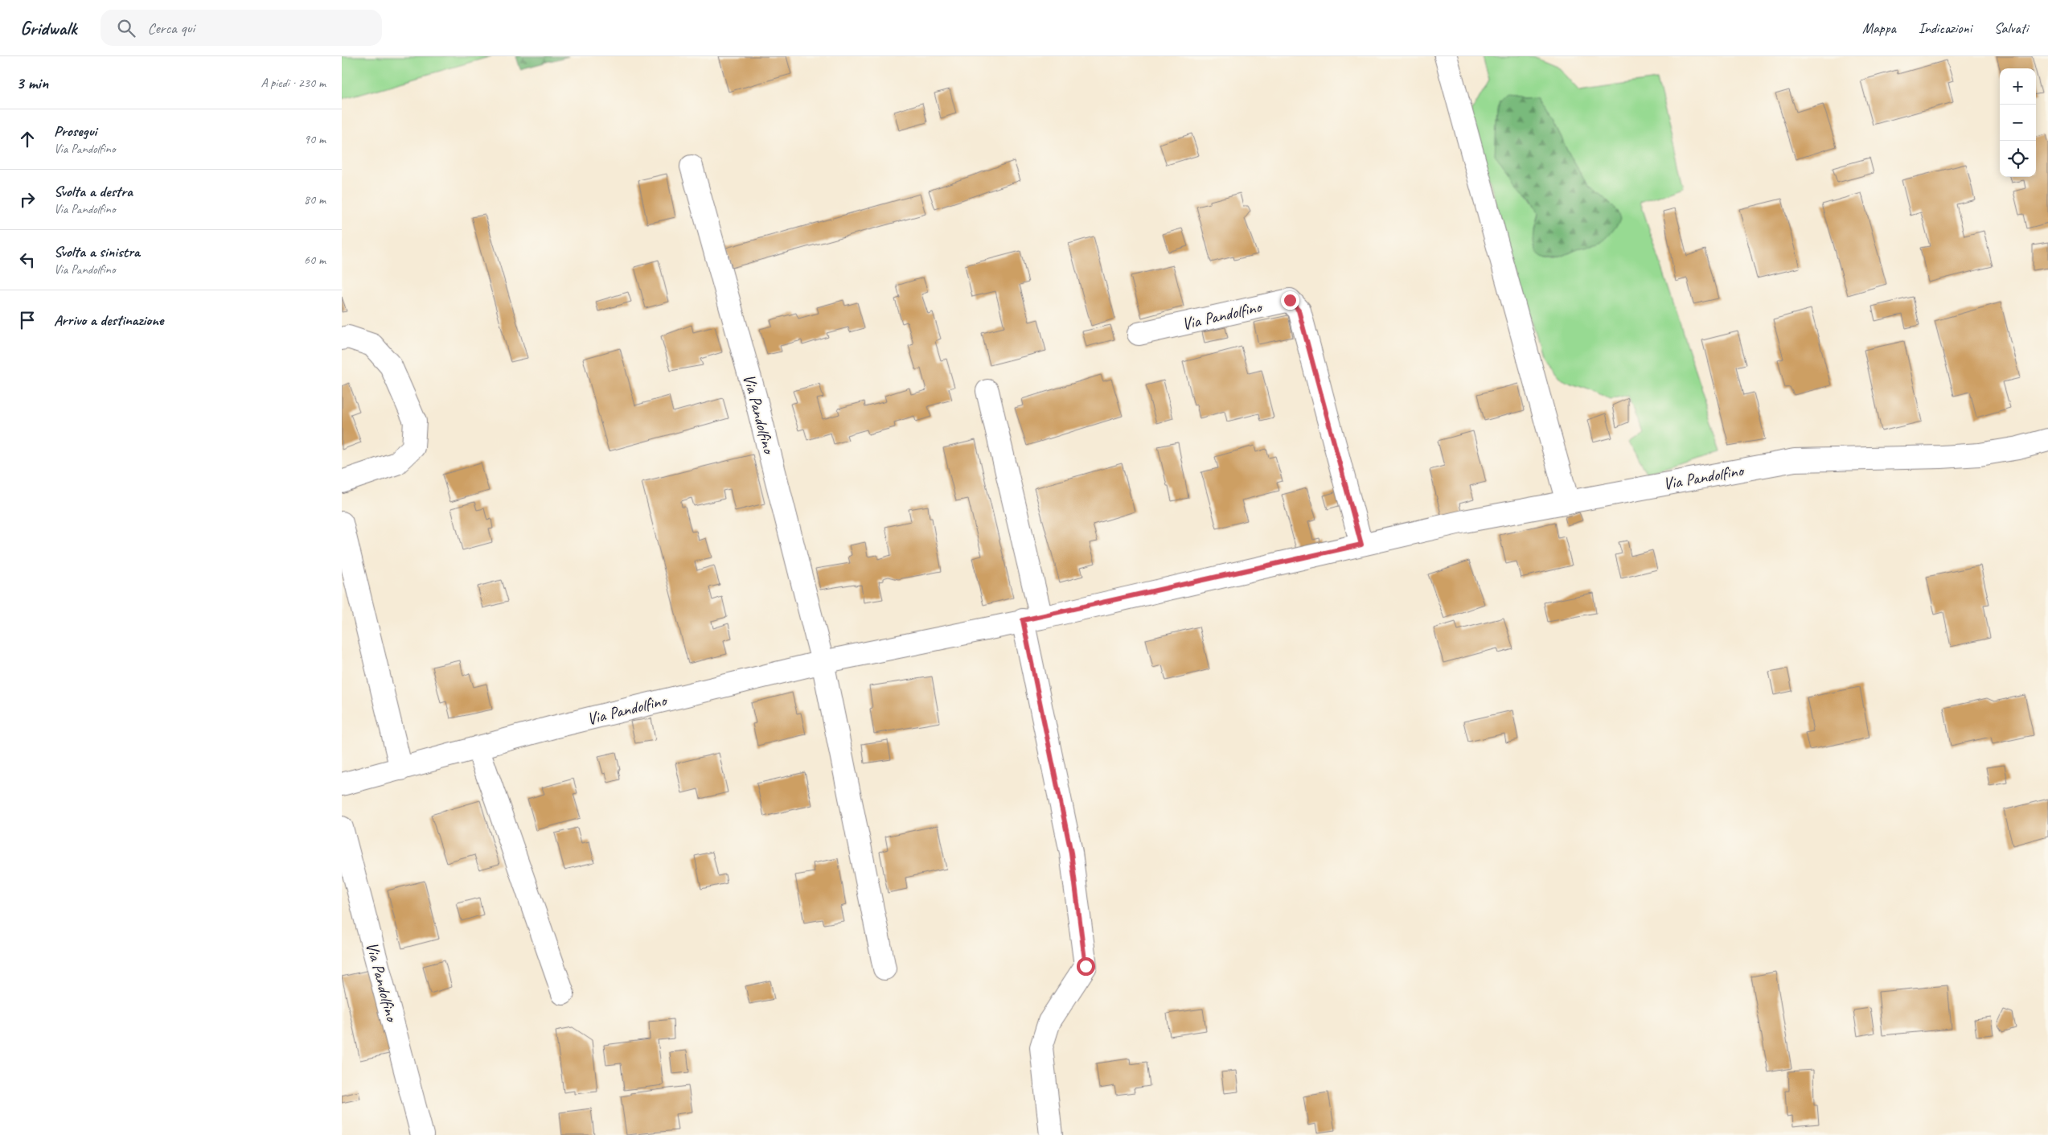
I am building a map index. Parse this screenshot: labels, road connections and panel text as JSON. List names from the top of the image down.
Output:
{
  "streets": {
    "street": ["Via Pandolfino"]
  },
  "page": {
    "header": "Gridwalk",
    "search": "Cerca qui",
    "nav": ["Mappa", "Indicazioni", "Salvati"],
    "heading": ["3 min", "A piedi · 230 m"],
    "map_buttons": ["+", "−"],
    "list": [
      ["Prosegui", "Via Pandolfino", "90 m"],
      ["Svolta a destra", "Via Pandolfino", "80 m"],
      ["Svolta a sinistra", "Via Pandolfino", "60 m"],
      "Arrivo a destinazione"
    ]
  }
}
